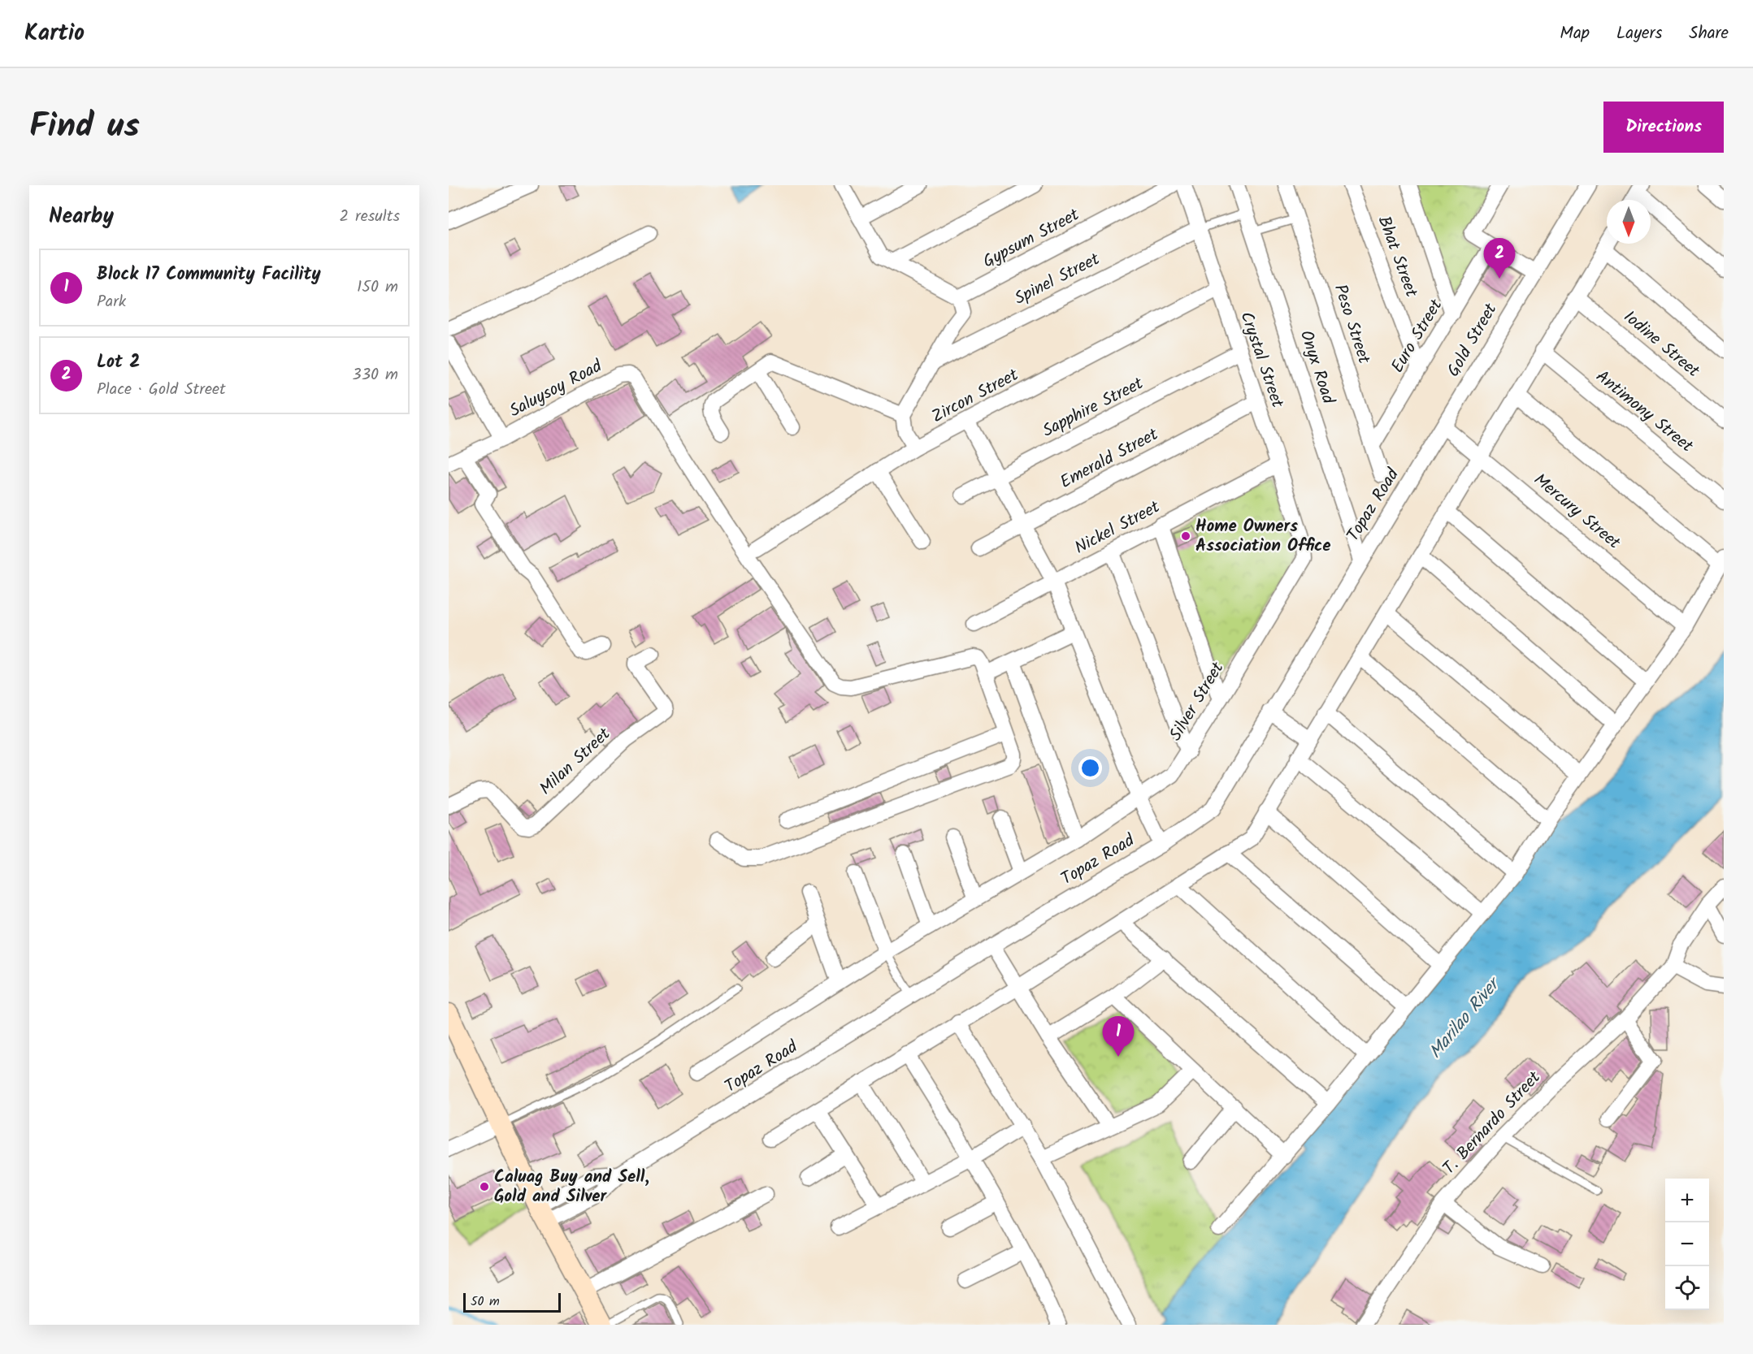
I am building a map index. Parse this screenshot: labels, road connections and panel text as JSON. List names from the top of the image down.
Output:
{
  "streets": {
    "street": [
      "Gypsum Street",
      "Bhat Street",
      "Spinel Street",
      "Peso Street",
      "Euro Street",
      "Gold Street",
      "Iodine Street",
      "Crystal Street",
      "Onyx Road",
      "Saluysoy Road",
      "Zircon Street",
      "Sapphire Street",
      "Antimony Street",
      "Emerald Street",
      "Topaz Road",
      "Mercury Street",
      "Nickel Street",
      "Silver Street",
      "Milan Street",
      "T. Bernardo Street"
    ]
  },
  "crossings": [
    ["Bhat Street", "Euro Street"],
    ["Spinel Street", "Crystal Street"],
    ["Peso Street", "Euro Street"],
    ["Gold Street", "Topaz Road"],
    ["Gold Street", "Mercury Street"],
    ["Crystal Street", "Zircon Street"],
    ["Crystal Street", "Sapphire Street"],
    ["Crystal Street", "Emerald Street"],
    ["Crystal Street", "Nickel Street"],
    ["Crystal Street", "Silver Street"],
    ["Onyx Road", "Topaz Road"],
    ["Topaz Road", "Mercury Street"]
  ],
  "water": ["Marilao River"],
  "places": ["Home Owners Association Office", "Caluag Buy and Sell, Gold and Silver"],
  "scale_bar": "50 m",
  "north": "bottom",
  "page": {
    "header": "Kartio",
    "nav": ["Map", "Layers", "Share"],
    "title": "Find us",
    "buttons": "Directions",
    "heading": ["Nearby", "2 results"],
    "pins": ["2", "1"],
    "list": [
      {
        "mark": "1",
        "name": "Block 17 Community Facility",
        "note": "Park",
        "value": "150 m"
      },
      {
        "mark": "2",
        "name": "Lot 2",
        "note": "Place · Gold Street",
        "value": "330 m"
      }
    ],
    "map_buttons": ["+", "−"],
    "scale": "50 m"
  }
}
